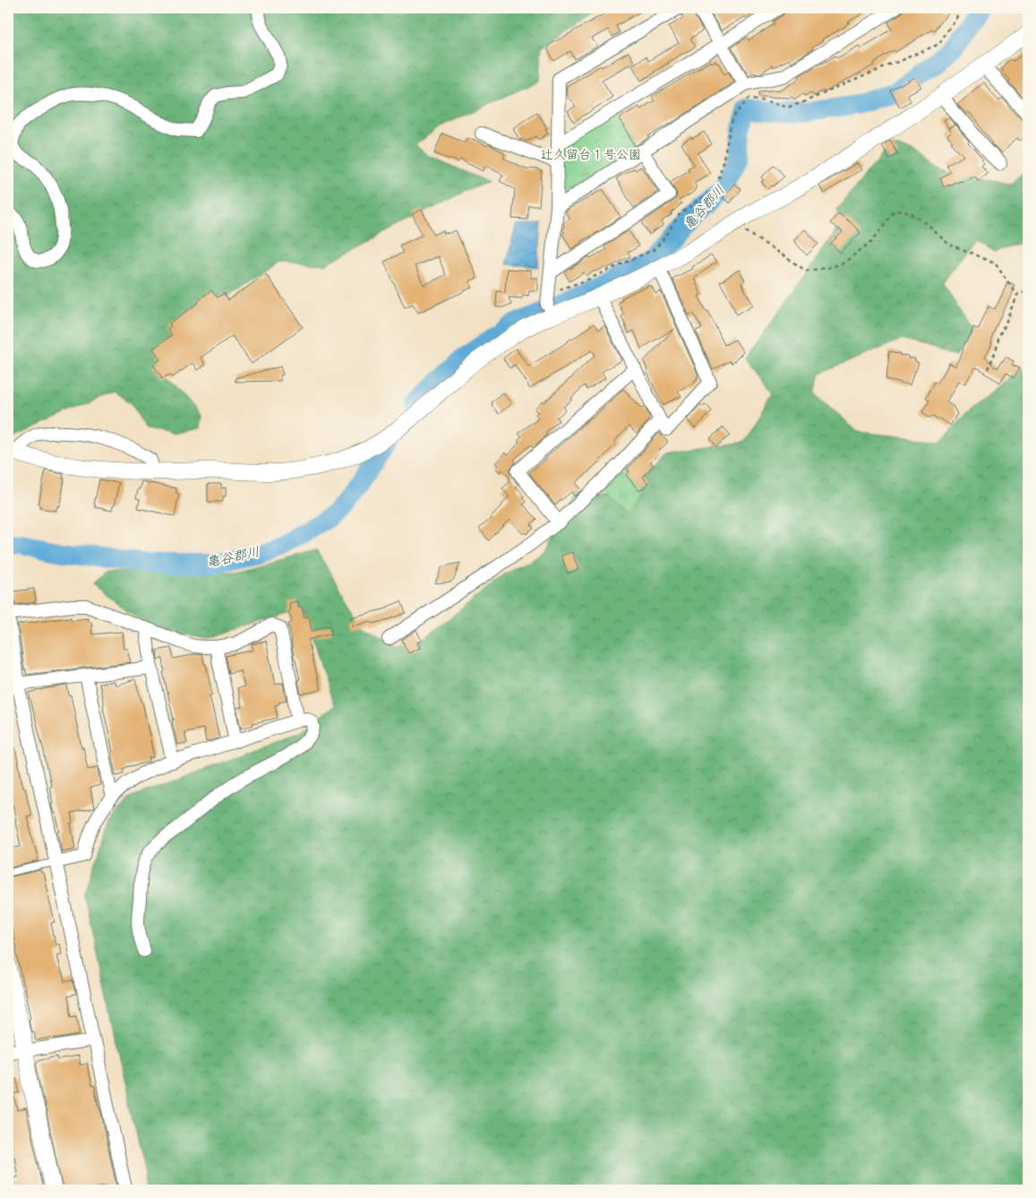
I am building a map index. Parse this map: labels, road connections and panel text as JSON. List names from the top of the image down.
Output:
{
  "water": ["亀谷郡川"],
  "parks": ["辻久留台１号公園"]
}
